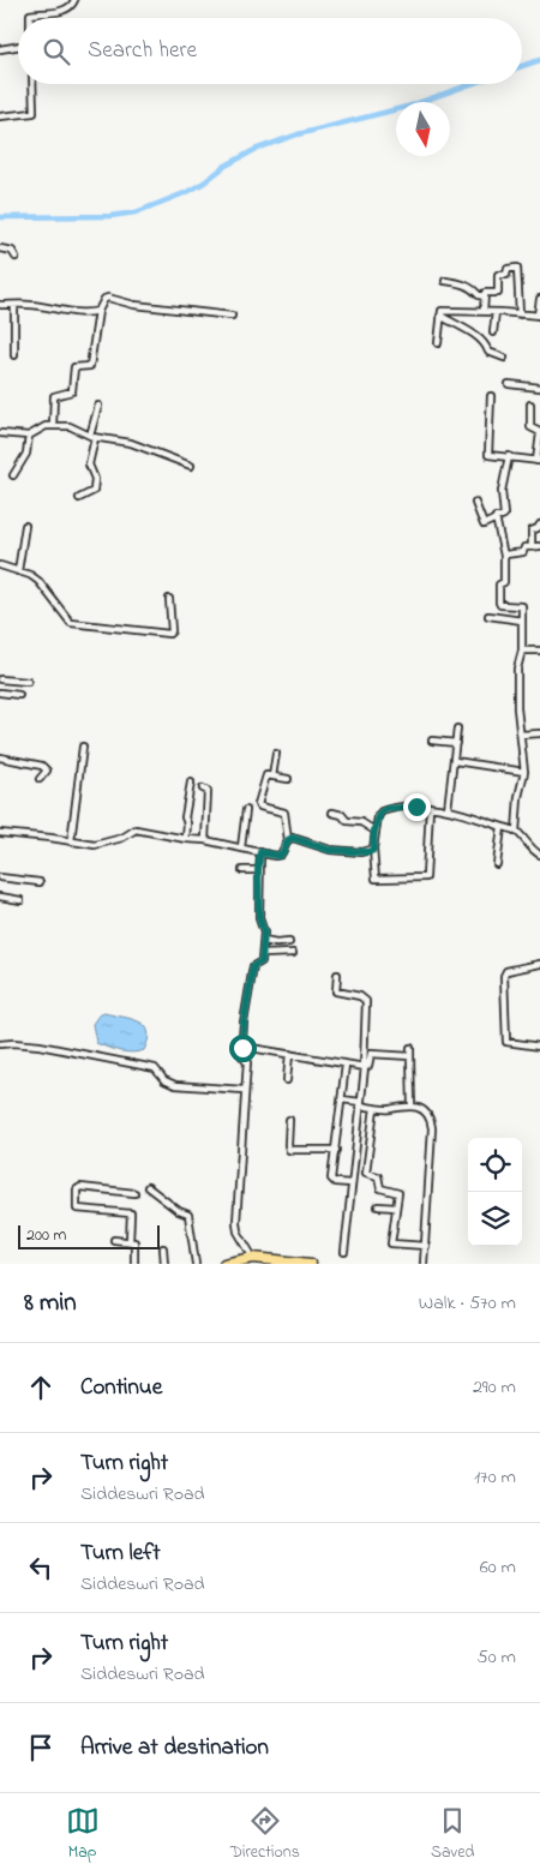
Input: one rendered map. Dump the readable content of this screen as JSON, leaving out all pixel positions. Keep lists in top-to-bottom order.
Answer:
{
  "scale_bar": "200 m",
  "north": "bottom",
  "page": {
    "search": "Search here",
    "scale": "200 m",
    "heading": ["8 min", "Walk · 570 m"],
    "list": [
      ["Continue", "290 m"],
      ["Turn right", "Siddeswri Road", "170 m"],
      ["Turn left", "Siddeswri Road", "60 m"],
      ["Turn right", "Siddeswri Road", "50 m"],
      "Arrive at destination"
    ],
    "nav": ["Map", "Directions", "Saved"]
  }
}
